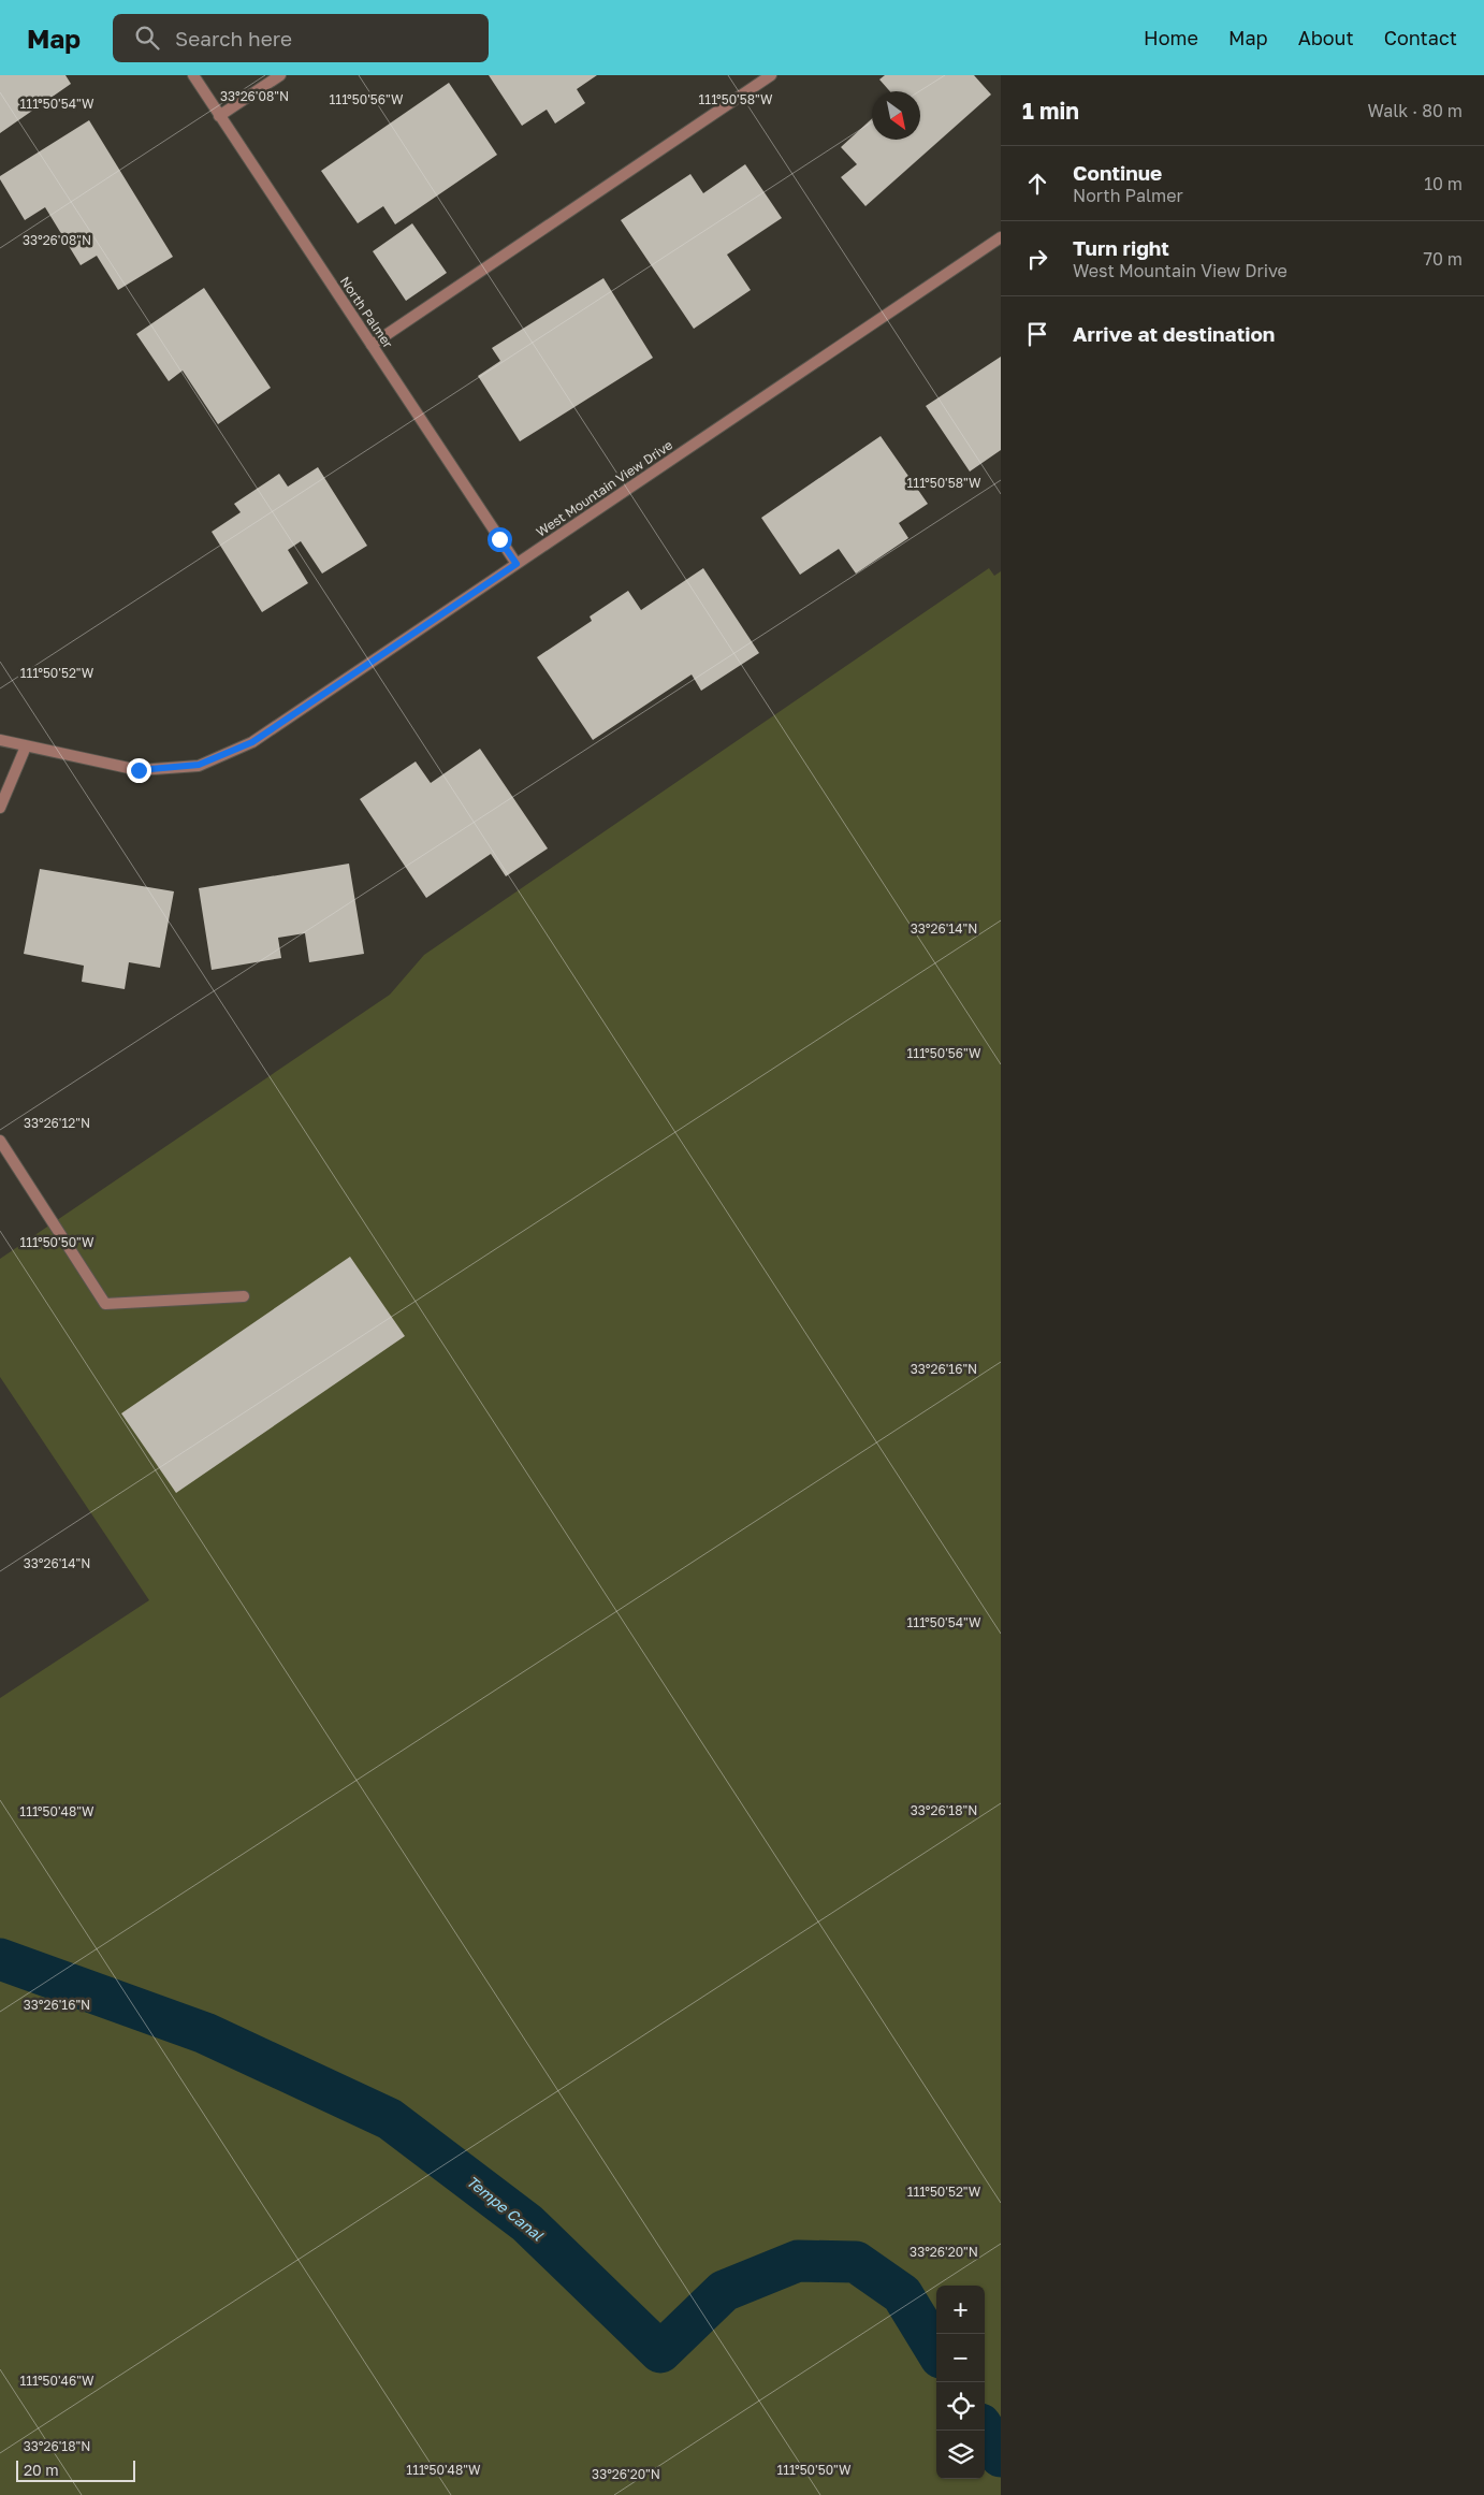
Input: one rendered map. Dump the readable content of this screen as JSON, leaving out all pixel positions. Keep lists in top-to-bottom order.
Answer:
{
  "streets": {
    "street": ["North Palmer", "West Mountain View Drive"]
  },
  "crossings": [
    ["North Palmer", "West Mountain View Drive"]
  ],
  "water": ["Tempe Canal"],
  "scale_bar": "20 m",
  "north": "bottom right",
  "page": {
    "header": "Map",
    "search": "Search here",
    "nav": [
      "Home",
      "Map",
      "About",
      "Contact"
    ],
    "heading": ["1 min", "Walk · 80 m"],
    "list": [
      ["Continue", "North Palmer", "10 m"],
      ["Turn right", "West Mountain View Drive", "70 m"],
      "Arrive at destination"
    ],
    "map_buttons": ["+", "−"],
    "scale": "20 m"
  },
  "coordinates": [
    "33°26'08\"N",
    "111°50'56\"W",
    "111°50'58\"W",
    "111°50'54\"W",
    "111°50'52\"W",
    "33°26'14\"N",
    "33°26'12\"N",
    "111°50'50\"W",
    "33°26'16\"N",
    "33°26'18\"N",
    "111°50'48\"W",
    "33°26'20\"N",
    "111°50'46\"W"
  ]
}
